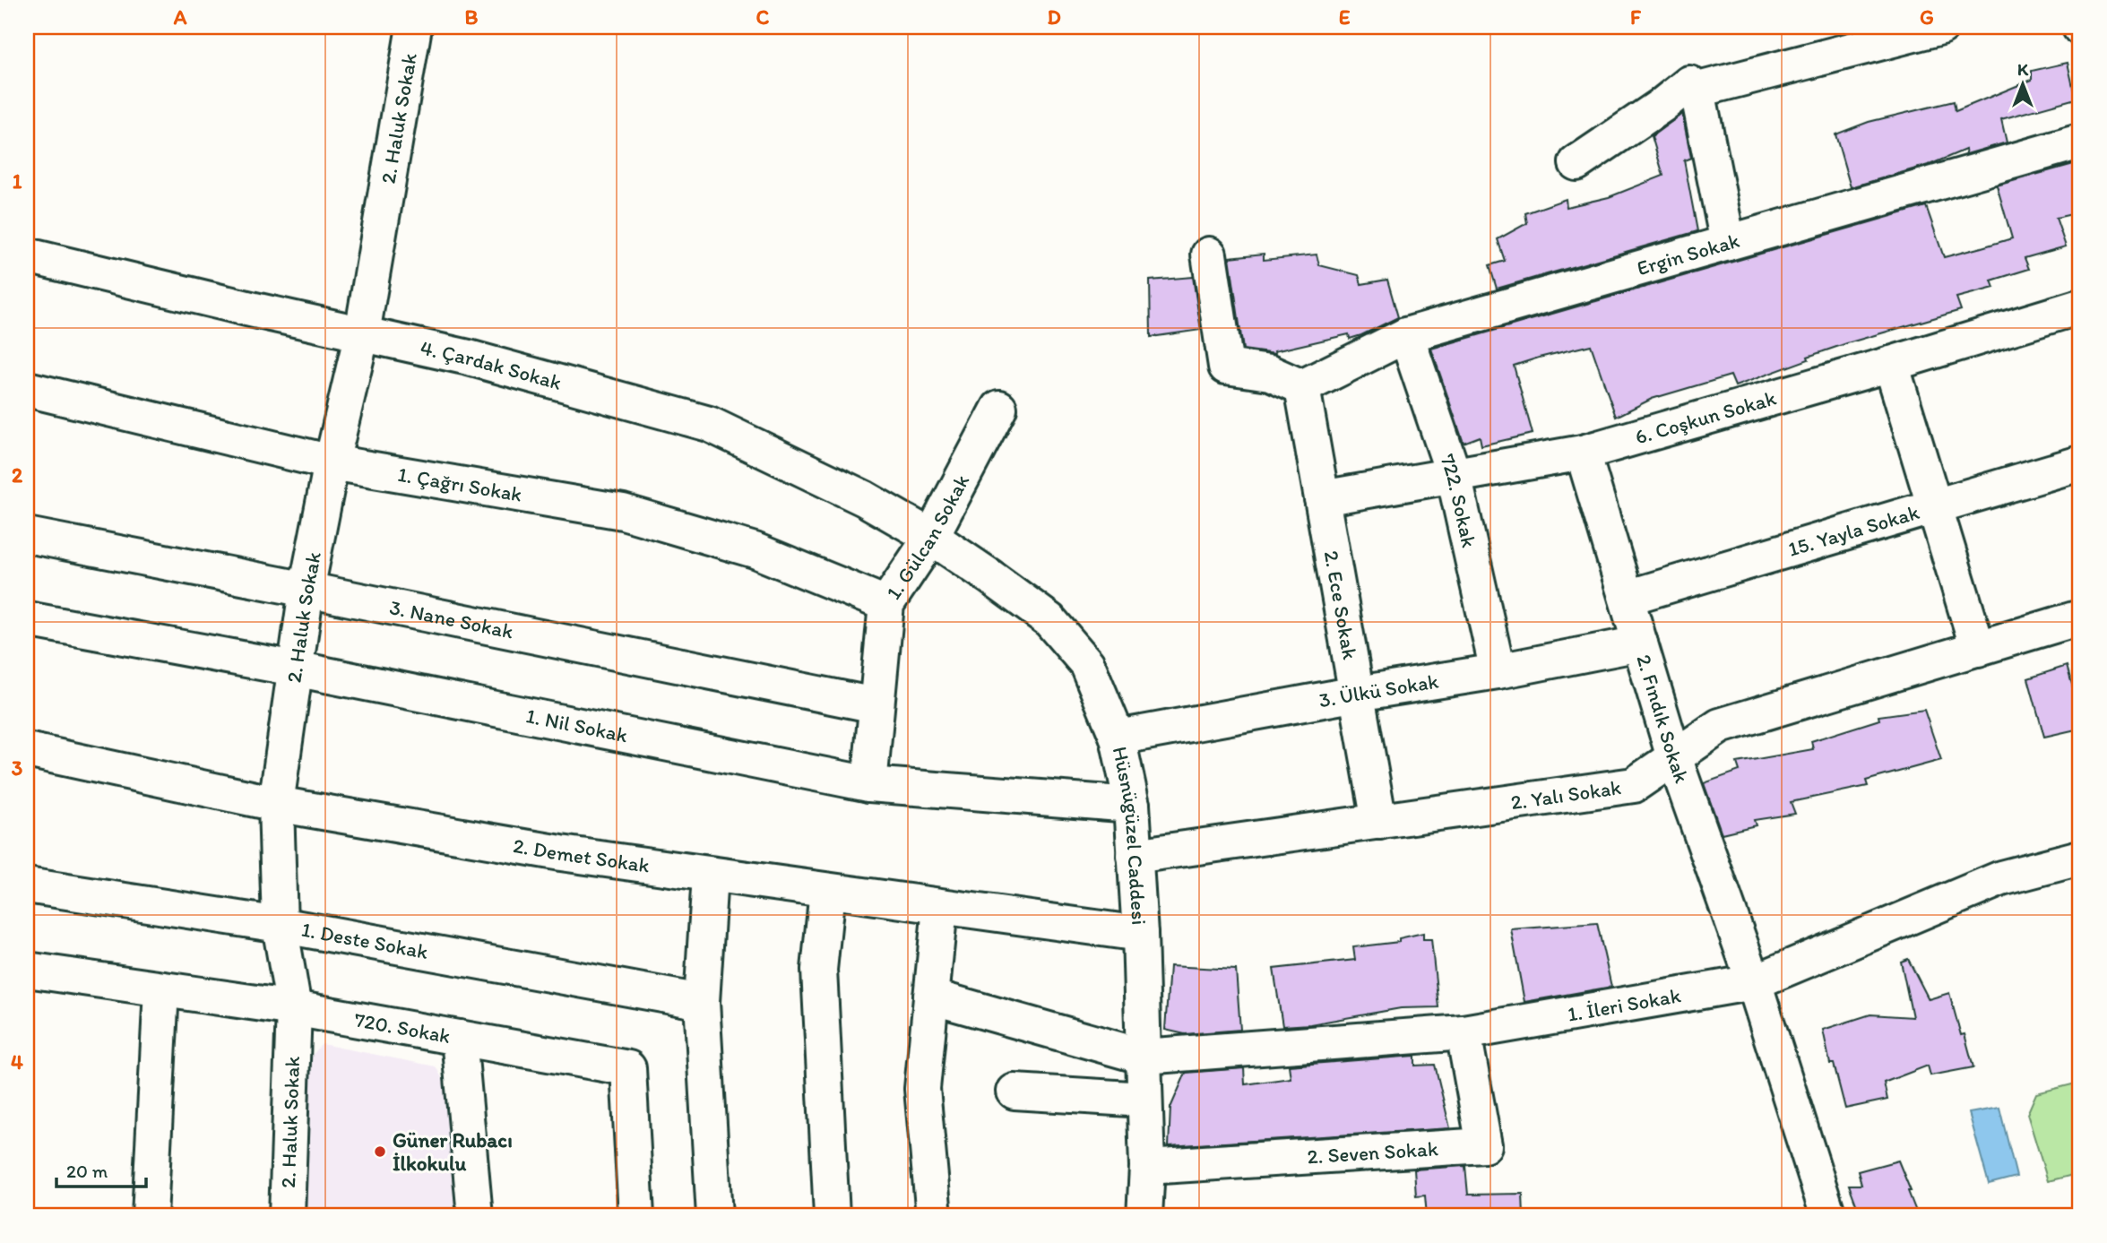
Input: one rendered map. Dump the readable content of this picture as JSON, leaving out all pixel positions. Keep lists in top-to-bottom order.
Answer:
{
  "streets": {
    "street": [
      "2. Haluk Sokak",
      "Ergin Sokak",
      "4. Çardak Sokak",
      "6. Coşkun Sokak",
      "1. Çağrı Sokak",
      "722. Sokak",
      "15. Yayla Sokak",
      "1. Gülcan Sokak",
      "2. Ece Sokak",
      "3. Nane Sokak",
      "3. Ülkü Sokak",
      "2. Fındık Sokak",
      "1. Nil Sokak",
      "2. Yalı Sokak",
      "Hüsnügüzel Caddesi",
      "2. Demet Sokak",
      "1. Deste Sokak",
      "1. İleri Sokak",
      "720. Sokak",
      "2. Seven Sokak"
    ]
  },
  "crossings": [
    ["2. Haluk Sokak", "4. Çardak Sokak"],
    ["2. Haluk Sokak", "1. Çağrı Sokak"],
    ["2. Haluk Sokak", "3. Nane Sokak"],
    ["2. Haluk Sokak", "1. Nil Sokak"],
    ["2. Haluk Sokak", "2. Demet Sokak"],
    ["2. Haluk Sokak", "1. Deste Sokak"],
    ["2. Haluk Sokak", "720. Sokak"],
    ["Ergin Sokak", "722. Sokak"],
    ["Ergin Sokak", "2. Ece Sokak"],
    ["4. Çardak Sokak", "1. Gülcan Sokak"],
    ["4. Çardak Sokak", "Hüsnügüzel Caddesi"],
    ["6. Coşkun Sokak", "722. Sokak"],
    ["6. Coşkun Sokak", "2. Ece Sokak"],
    ["6. Coşkun Sokak", "2. Fındık Sokak"],
    ["1. Çağrı Sokak", "1. Gülcan Sokak"],
    ["722. Sokak", "3. Ülkü Sokak"],
    ["15. Yayla Sokak", "2. Fındık Sokak"],
    ["1. Gülcan Sokak", "3. Nane Sokak"],
    ["1. Gülcan Sokak", "1. Nil Sokak"],
    ["1. Gülcan Sokak", "Hüsnügüzel Caddesi"],
    ["2. Ece Sokak", "3. Ülkü Sokak"],
    ["2. Ece Sokak", "2. Yalı Sokak"],
    ["3. Ülkü Sokak", "2. Fındık Sokak"],
    ["3. Ülkü Sokak", "Hüsnügüzel Caddesi"],
    ["2. Fındık Sokak", "2. Yalı Sokak"],
    ["2. Fındık Sokak", "1. İleri Sokak"],
    ["1. Nil Sokak", "Hüsnügüzel Caddesi"],
    ["2. Yalı Sokak", "Hüsnügüzel Caddesi"],
    ["Hüsnügüzel Caddesi", "2. Demet Sokak"],
    ["Hüsnügüzel Caddesi", "1. İleri Sokak"],
    ["Hüsnügüzel Caddesi", "2. Seven Sokak"],
    ["1. İleri Sokak", "2. Seven Sokak"]
  ],
  "places": ["Güner Rubacı İlkokulu"],
  "scale_bar": "20 m",
  "north": "top",
  "grid": {
    "columns": [
      "A",
      "B",
      "C",
      "D",
      "E",
      "F",
      "G"
    ],
    "rows": [
      "1",
      "2",
      "3",
      "4"
    ]
  }
}
